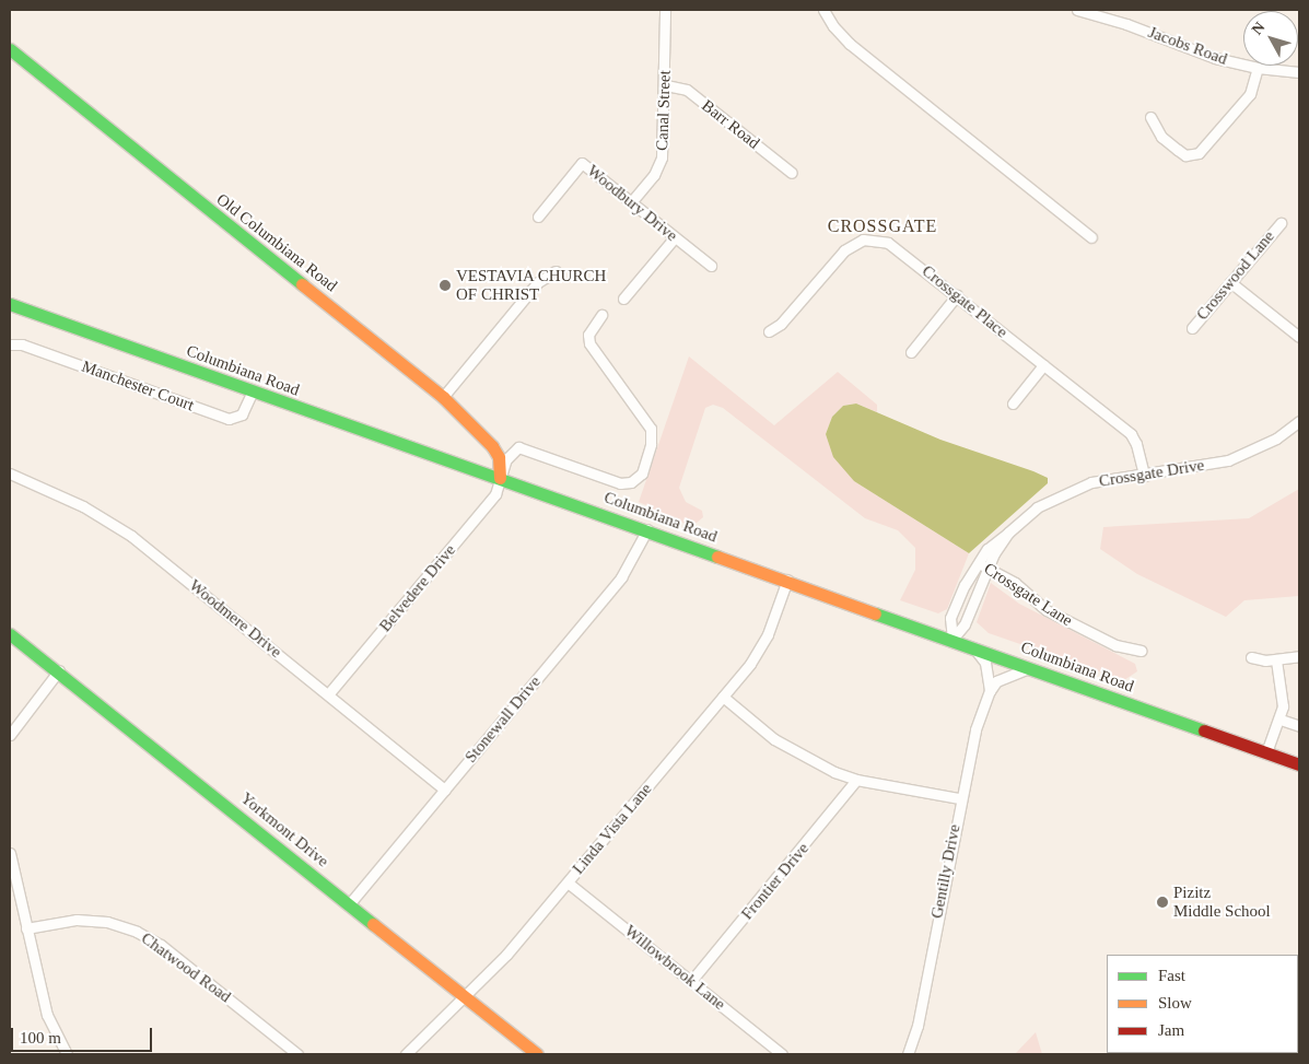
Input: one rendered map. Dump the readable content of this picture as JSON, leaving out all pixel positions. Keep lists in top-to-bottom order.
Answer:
{
  "streets": {
    "main road": ["Old Columbiana Road", "Columbiana Road", "Yorkmont Drive"],
    "street": [
      "Jacobs Road",
      "Canal Street",
      "Barr Road",
      "Woodbury Drive",
      "Crosswood Lane",
      "Crossgate Place",
      "Manchester Court",
      "Crossgate Drive",
      "Belvedere Drive",
      "Crossgate Lane",
      "Woodmere Drive",
      "Stonewall Drive",
      "Linda Vista Lane",
      "Gentilly Drive",
      "Frontier Drive",
      "Chatwood Road",
      "Willowbrook Lane"
    ]
  },
  "crossings": [
    ["Canal Street", "Barr Road"],
    ["Canal Street", "Woodbury Drive"],
    ["Old Columbiana Road", "Columbiana Road"],
    ["Old Columbiana Road", "Belvedere Drive"],
    ["Crossgate Place", "Crossgate Drive"],
    ["Columbiana Road", "Manchester Court"],
    ["Columbiana Road", "Crossgate Drive"],
    ["Columbiana Road", "Belvedere Drive"],
    ["Columbiana Road", "Stonewall Drive"],
    ["Columbiana Road", "Linda Vista Lane"],
    ["Columbiana Road", "Gentilly Drive"],
    ["Crossgate Drive", "Crossgate Lane"],
    ["Belvedere Drive", "Woodmere Drive"],
    ["Woodmere Drive", "Stonewall Drive"],
    ["Stonewall Drive", "Yorkmont Drive"],
    ["Linda Vista Lane", "Yorkmont Drive"],
    ["Linda Vista Lane", "Willowbrook Lane"],
    ["Frontier Drive", "Willowbrook Lane"]
  ],
  "districts": ["CROSSGATE"],
  "places": ["VESTAVIA CHURCH OF CHRIST", "Pizitz Middle School"],
  "legend": ["Fast", "Slow", "Jam"],
  "scale_bar": "100 m",
  "north": "top left"
}
